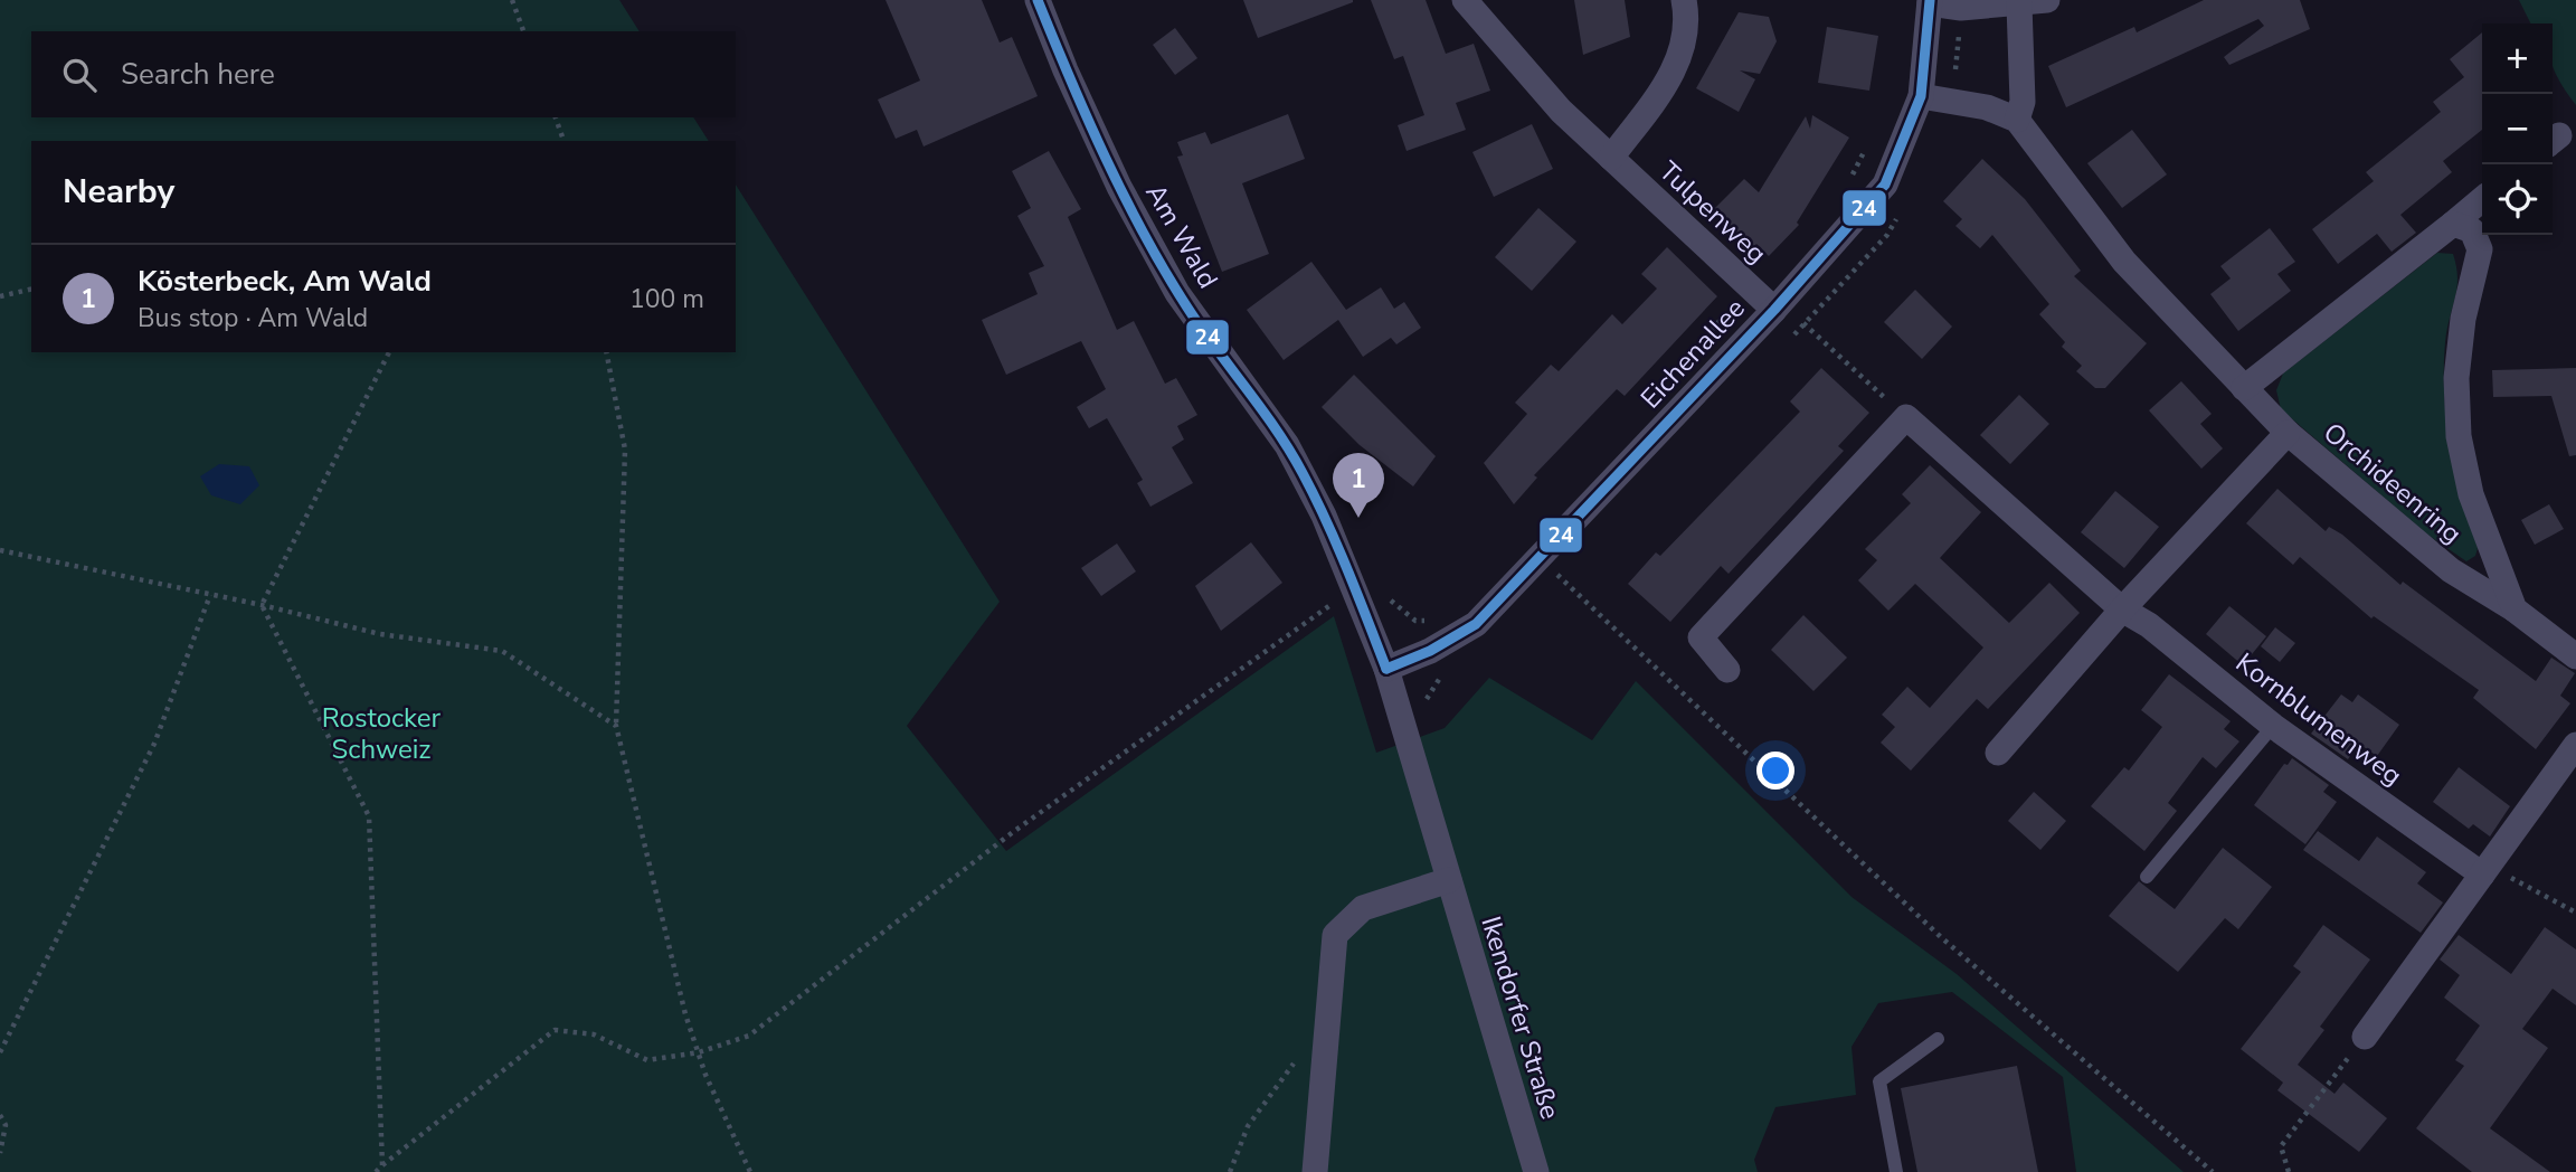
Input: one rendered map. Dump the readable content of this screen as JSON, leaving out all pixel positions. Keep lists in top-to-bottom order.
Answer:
{
  "streets": {
    "street": [
      "Tulpenweg",
      "Am Wald",
      "Eichenallee",
      "Orchideenring",
      "Kornblumenweg",
      "Ikendorfer Straße"
    ]
  },
  "crossings": [
    ["Tulpenweg", "Eichenallee"],
    ["Am Wald", "Eichenallee"],
    ["Am Wald", "Ikendorfer Straße"]
  ],
  "parks": ["Rostocker Schweiz"],
  "lines": ["transit line 24"],
  "page": {
    "map_buttons": ["+", "−"],
    "search": "Search here",
    "heading": "Nearby",
    "list": [
      {
        "mark": "1",
        "name": "Kösterbeck, Am Wald",
        "note": "Bus stop · Am Wald",
        "value": "100 m"
      }
    ],
    "pins": "1"
  }
}
